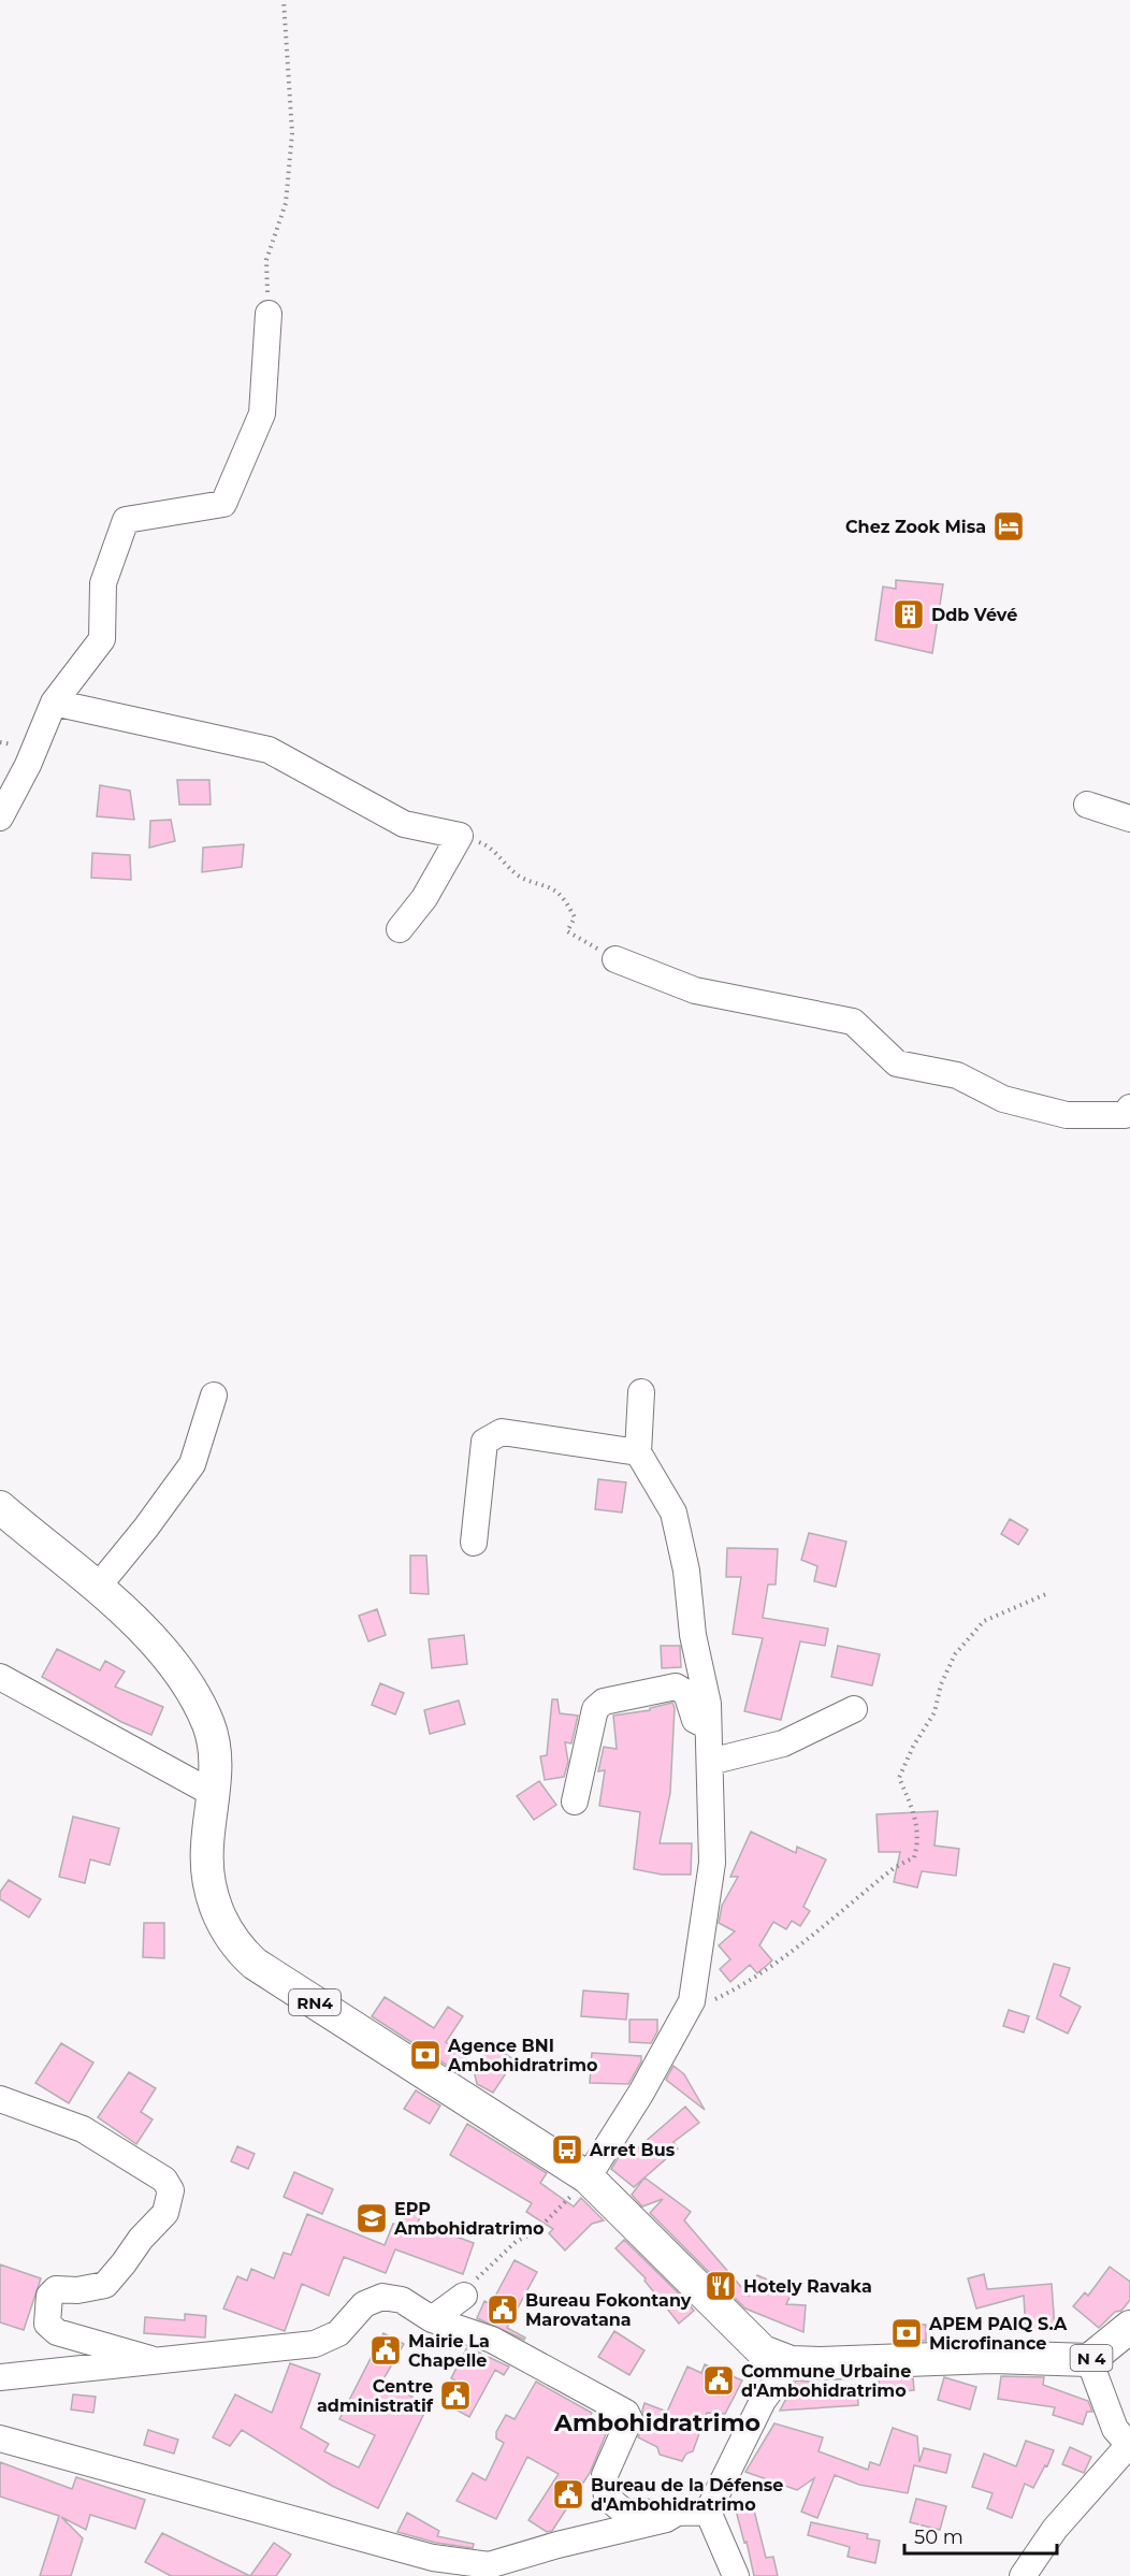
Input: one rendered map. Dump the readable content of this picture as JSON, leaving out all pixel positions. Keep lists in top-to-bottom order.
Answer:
{
  "streets": {
    "main road": ["RN4", "N 4"]
  },
  "crossings": [
    ["RN4", "N 4"]
  ],
  "districts": ["Ambohidratrimo"],
  "places": {
    "hotel": ["Chez Zook Misa"],
    "building": ["Ddb Vévé"],
    "bank": ["Agence BNI Ambohidratrimo", "APEM PAIQ S.A Microfinance"],
    "bus stop": ["Arret Bus"],
    "school or university": ["EPP Ambohidratrimo"],
    "restaurant": ["Hotely Ravaka"],
    "public building": [
      "Bureau Fokontany Marovatana",
      "Mairie La Chapelle",
      "Commune Urbaine d'Ambohidratrimo",
      "Centre administratif",
      "Bureau de la Défense d'Ambohidratrimo"
    ]
  },
  "scale_bar": "50 m"
}
